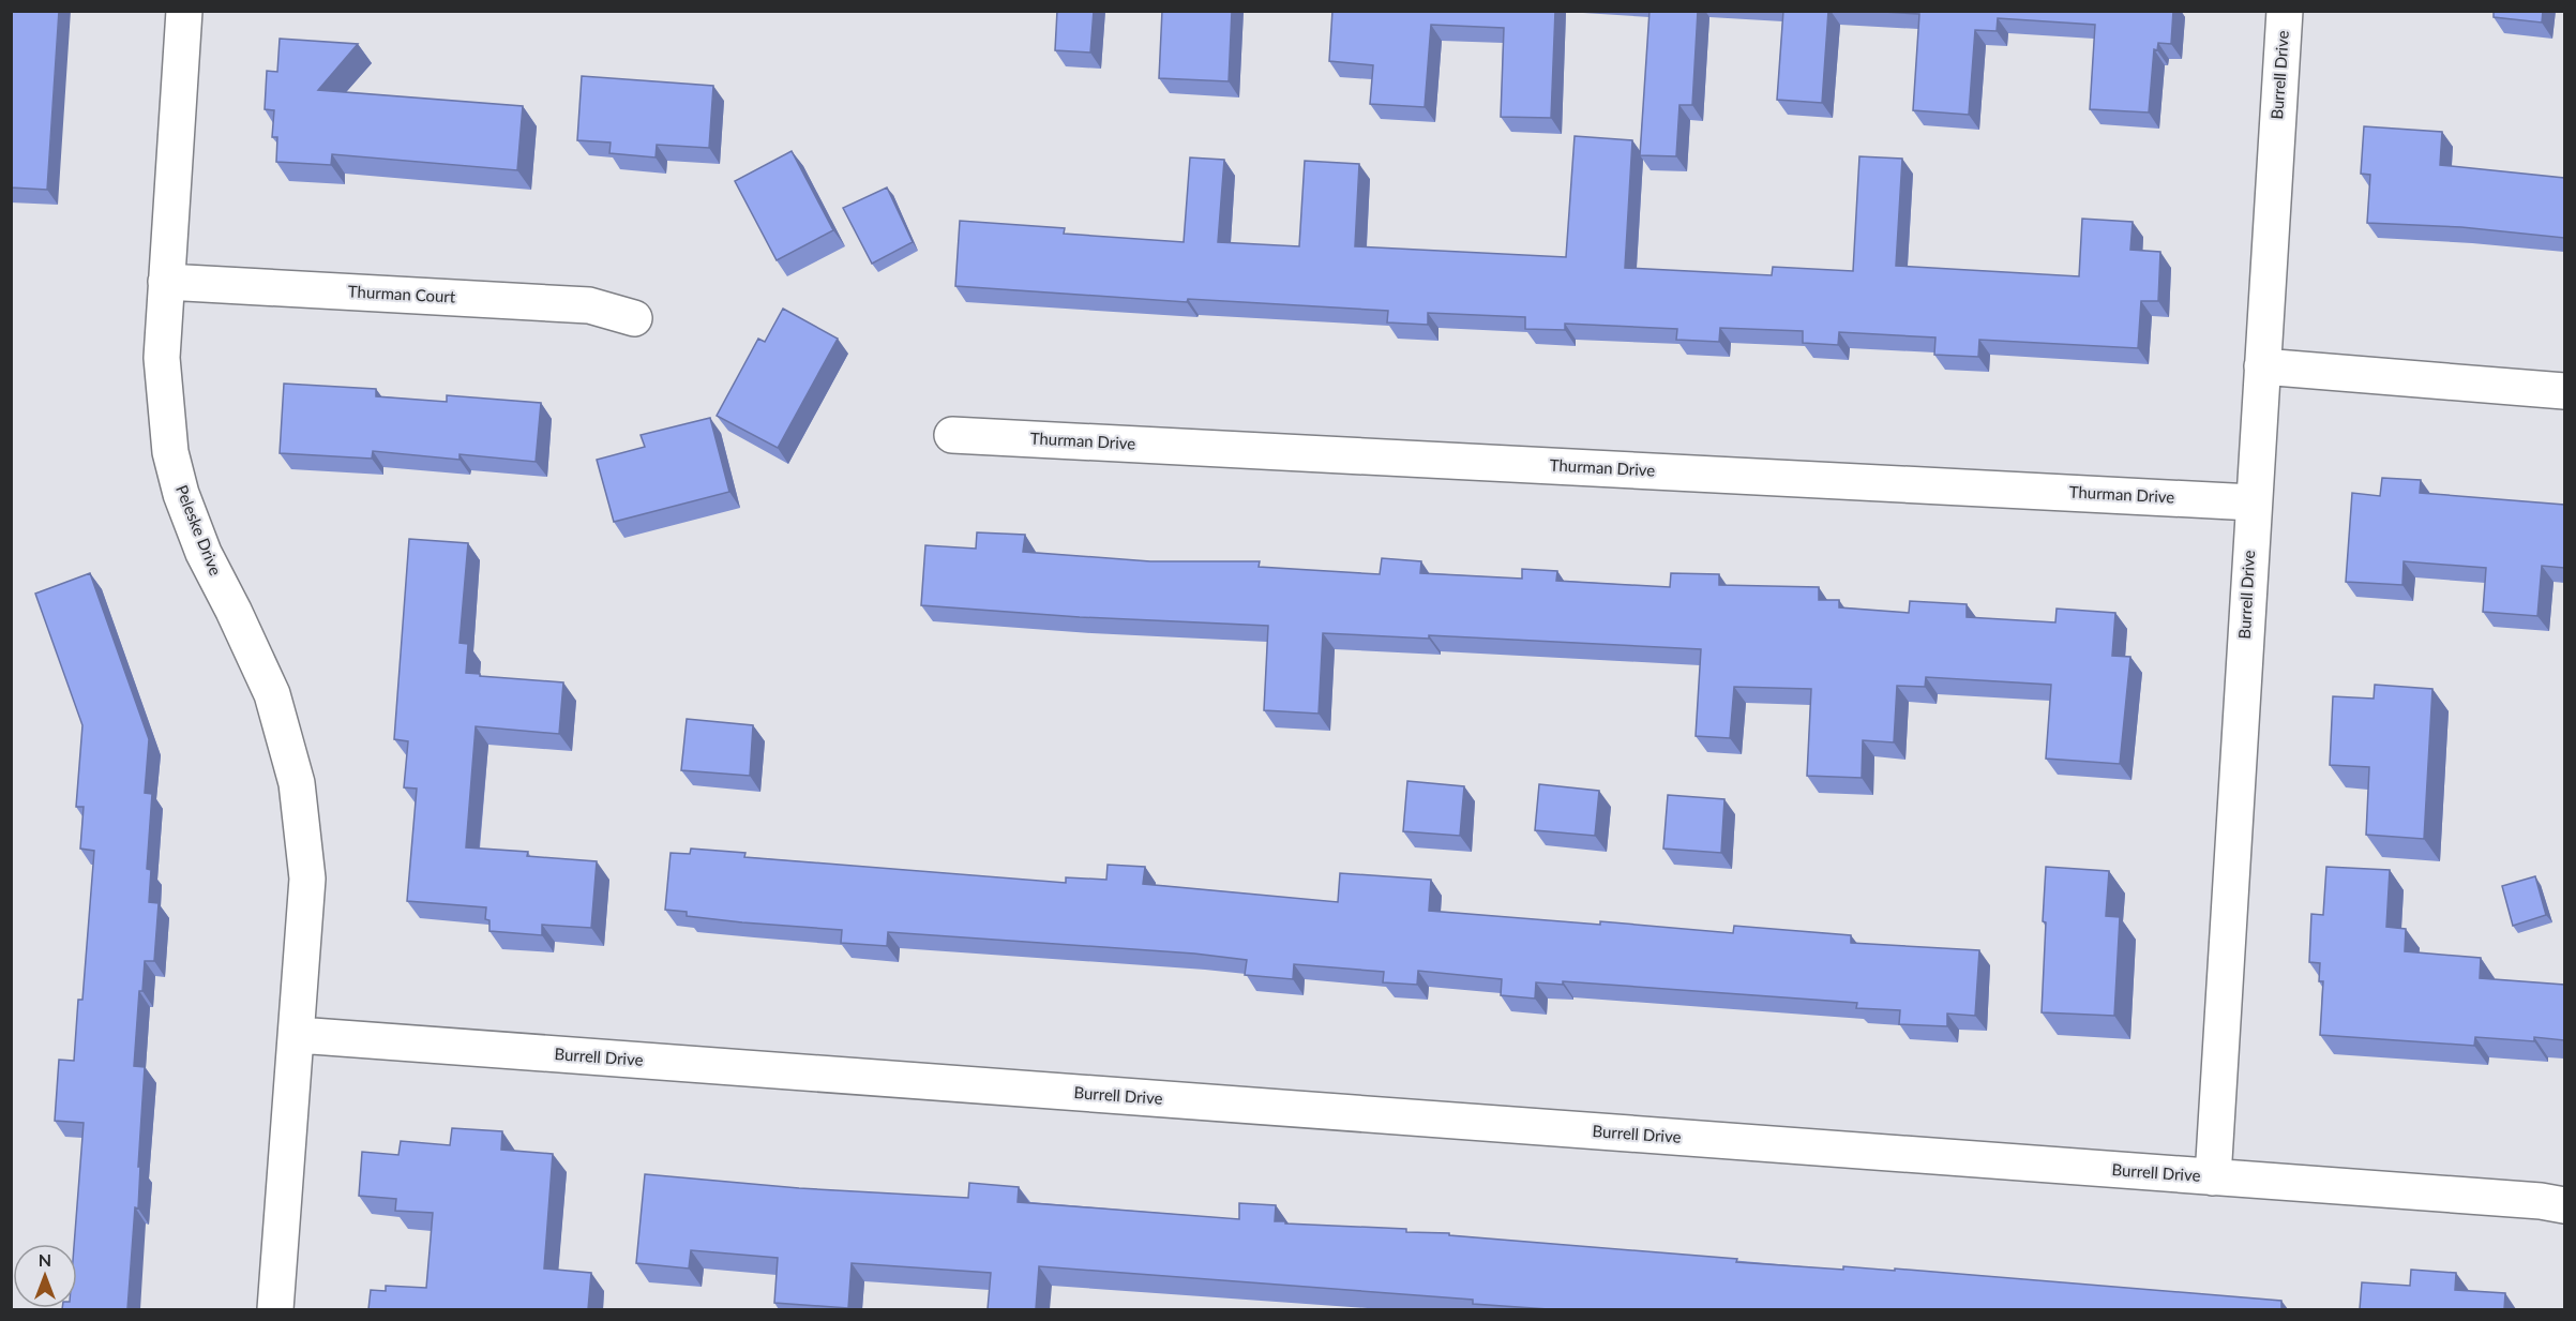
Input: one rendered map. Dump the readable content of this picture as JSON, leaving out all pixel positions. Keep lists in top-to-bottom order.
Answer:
{
  "streets": {
    "street": [
      "Burrell Drive",
      "Thurman Court",
      "Thurman Drive",
      "Peleske Drive"
    ]
  },
  "crossings": [
    ["Burrell Drive", "Thurman Drive"],
    ["Burrell Drive", "Peleske Drive"],
    ["Thurman Court", "Peleske Drive"]
  ],
  "north": "top"
}
